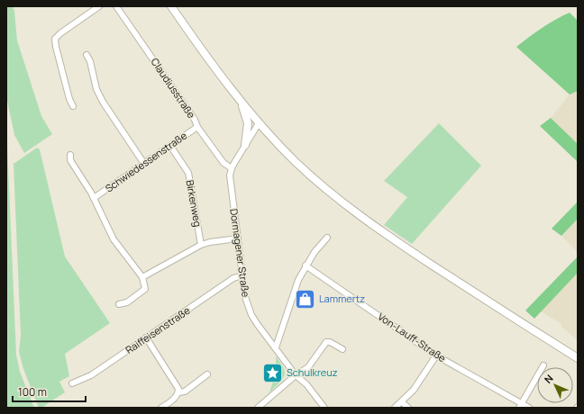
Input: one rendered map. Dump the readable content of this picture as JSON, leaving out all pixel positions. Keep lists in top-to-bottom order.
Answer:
{
  "streets": {
    "street": [
      "Claudiusstraße",
      "Schwiedessenstraße",
      "Birkenweg",
      "Dormagener Straße",
      "Raiffeisenstraße",
      "Von-Lauff-Straße"
    ]
  },
  "crossings": [
    ["Claudiusstraße", "Schwiedessenstraße"],
    ["Claudiusstraße", "Dormagener Straße"],
    ["Schwiedessenstraße", "Birkenweg"],
    ["Dormagener Straße", "Raiffeisenstraße"]
  ],
  "places": {
    "shop": ["Lammertz"],
    "place": ["Schulkreuz"]
  },
  "scale_bar": "100 m",
  "north": "top left"
}
